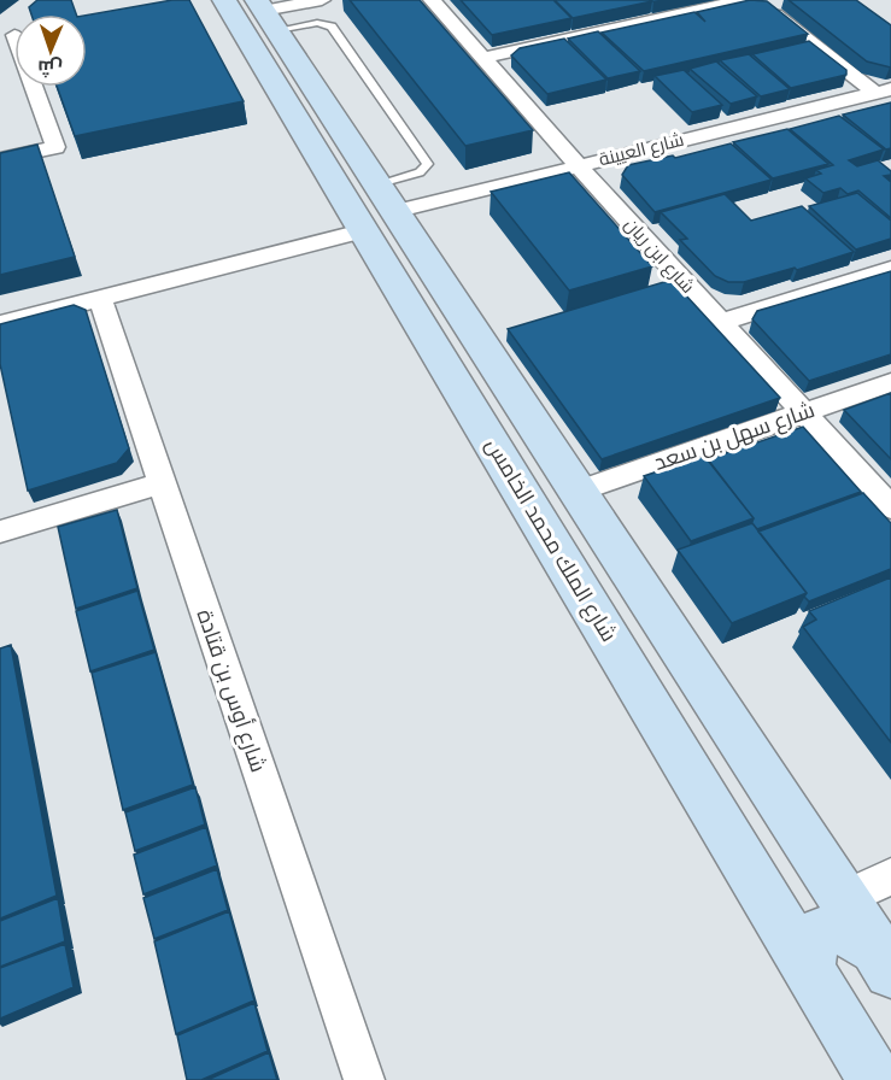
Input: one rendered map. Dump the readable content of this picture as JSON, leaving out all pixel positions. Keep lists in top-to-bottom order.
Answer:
{
  "streets": {
    "street": [
      "شارع العيينة",
      "شارع ابن ريان",
      "شارع سهل بن سعد",
      "شارع الملك محمد الخامس",
      "شارع أوس بن قتادة"
    ]
  },
  "crossings": [
    ["شارع العيينة", "شارع ابن ريان"],
    ["شارع العيينة", "شارع الملك محمد الخامس"],
    ["شارع العيينة", "شارع أوس بن قتادة"],
    ["شارع ابن ريان", "شارع سهل بن سعد"],
    ["شارع سهل بن سعد", "شارع الملك محمد الخامس"]
  ],
  "north": "bottom"
}
